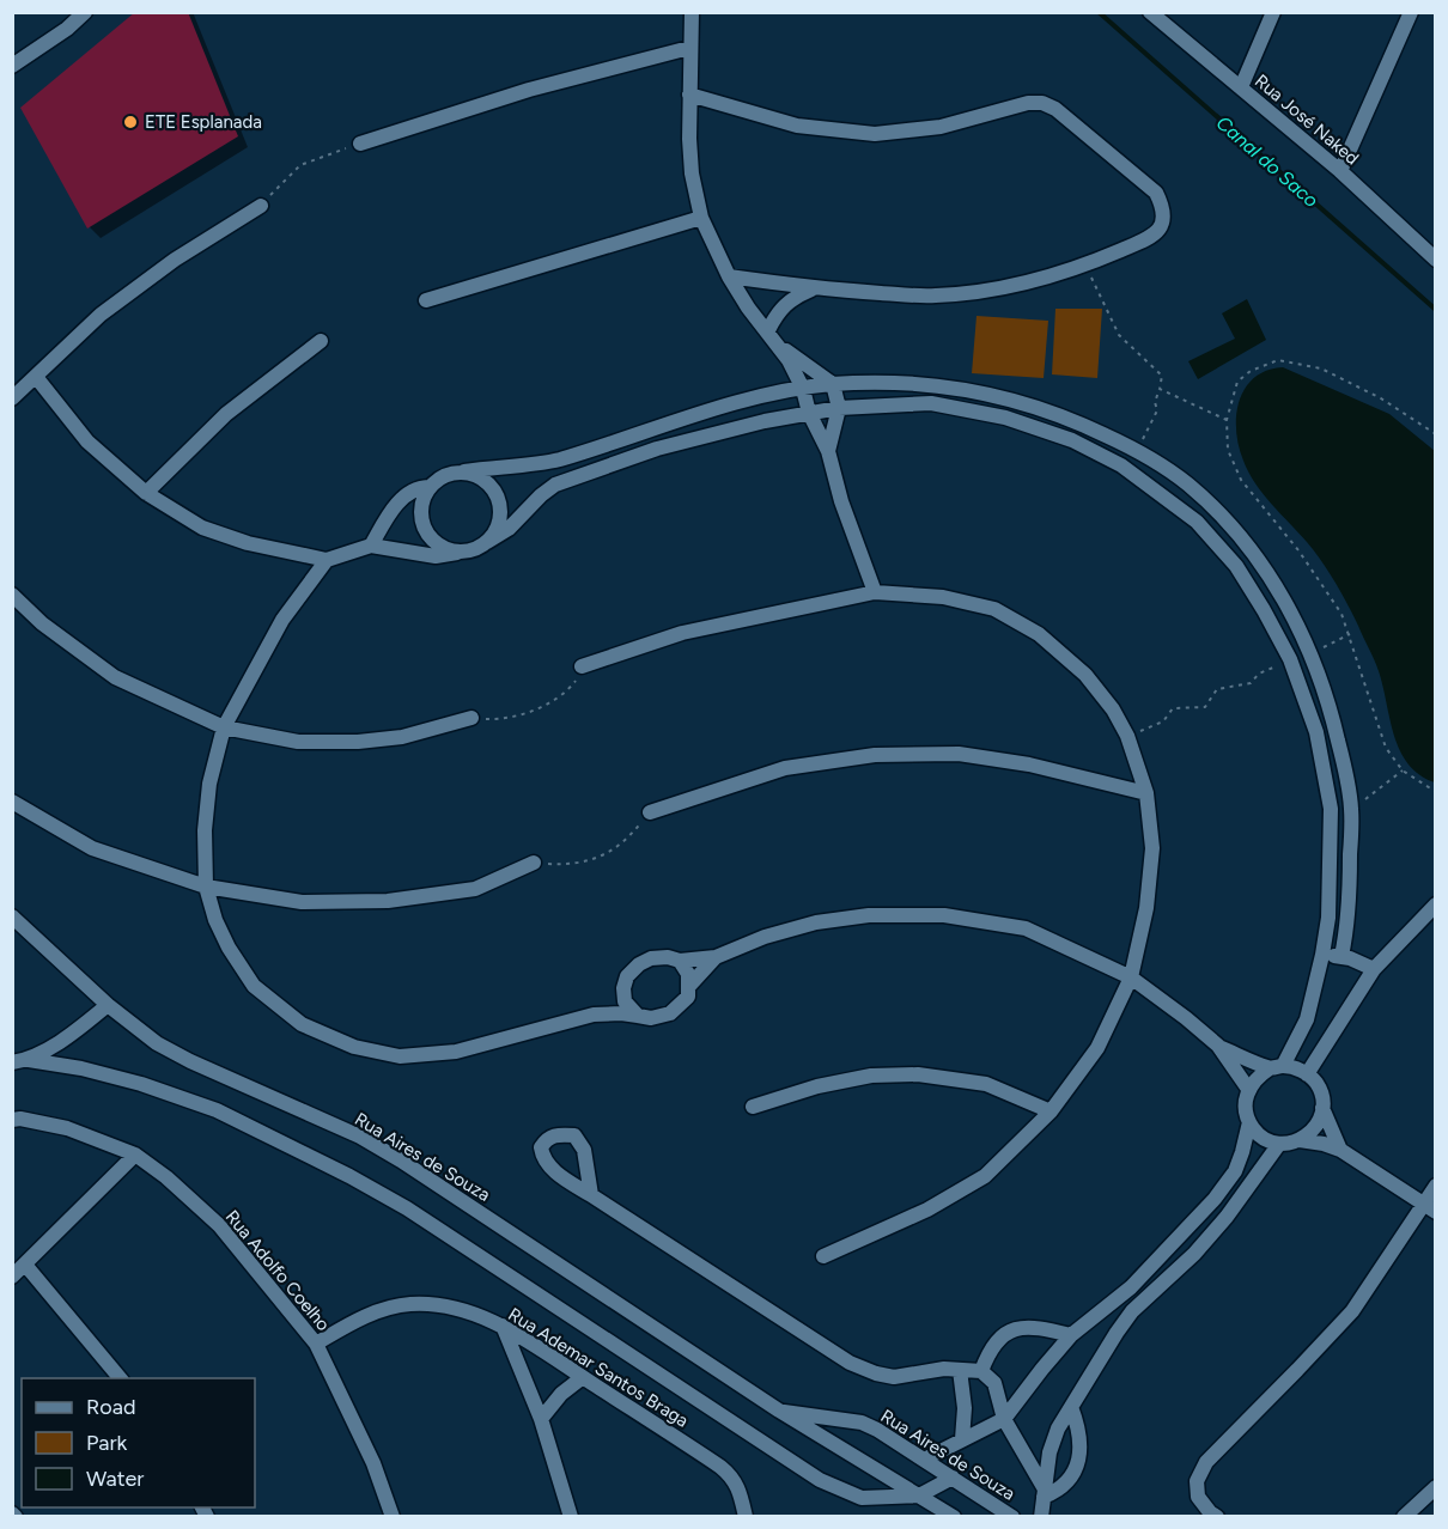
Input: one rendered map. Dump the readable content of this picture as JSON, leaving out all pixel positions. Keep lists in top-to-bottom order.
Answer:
{
  "streets": {
    "street": [
      "Rua José Naked",
      "Rua Aires de Souza",
      "Rua Adolfo Coelho",
      "Rua Ademar Santos Braga"
    ]
  },
  "crossings": [
    ["Rua Adolfo Coelho", "Rua Ademar Santos Braga"]
  ],
  "water": ["Canal do Saco"],
  "places": ["ETE Esplanada"],
  "legend": ["Road", "Park", "Water"]
}
